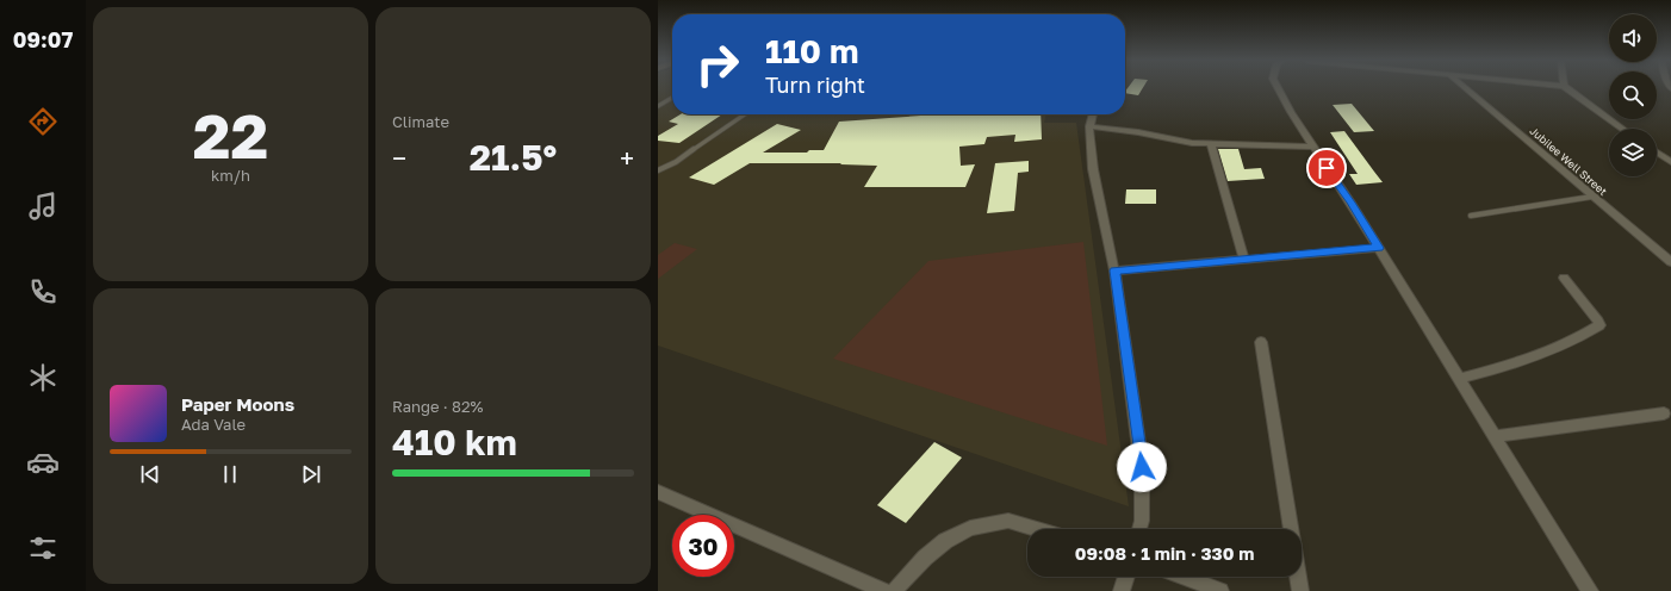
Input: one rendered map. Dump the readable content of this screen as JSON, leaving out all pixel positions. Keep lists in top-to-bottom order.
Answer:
{
  "streets": {
    "street": ["Jubilee Well Street"]
  },
  "page": {
    "tabs": "09:07",
    "tile": [
      ["22", "km/h"],
      "Climate",
      ["Range · 82%", "410 km"]
    ],
    "turn": ["110 m", "Turn right"],
    "heat": ["−", "21.5°", "+"],
    "song": ["Paper Moons", "Ada Vale"],
    "limit": "30",
    "trip": "09:08 · 1 min · 330 m"
  }
}
